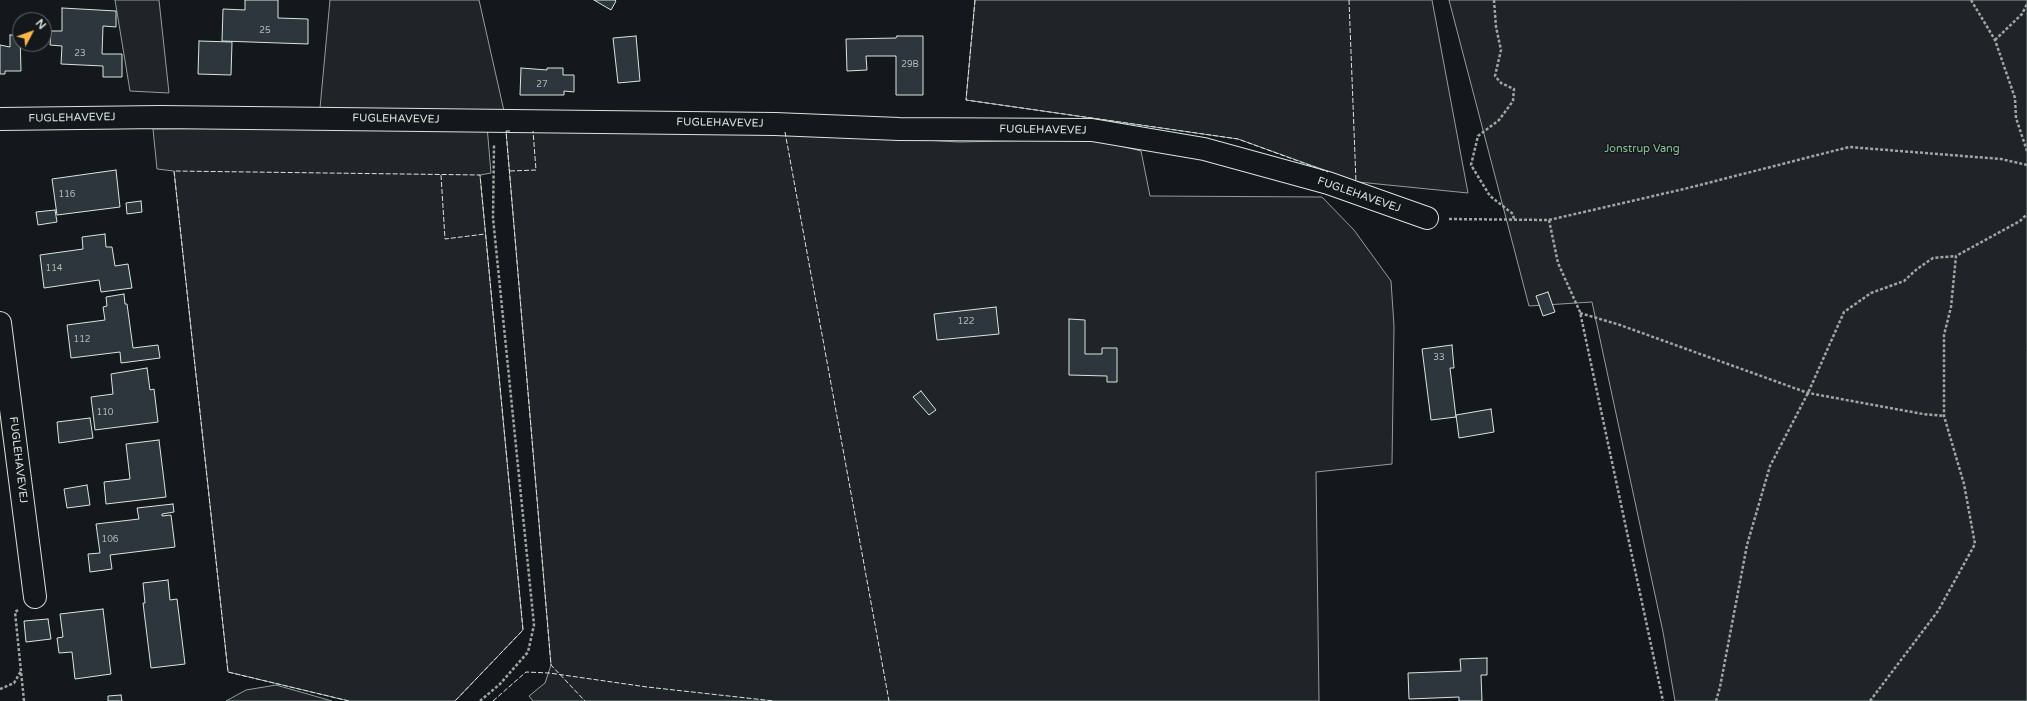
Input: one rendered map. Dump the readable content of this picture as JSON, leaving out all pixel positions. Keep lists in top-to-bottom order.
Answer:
{
  "streets": {
    "street": ["FUGLEHAVEVEJ"]
  },
  "parks": ["Jonstrup Vang"],
  "house_numbers": [
    "25",
    "23",
    "29B",
    "27",
    "116",
    "114",
    "122",
    "112",
    "33",
    "110",
    "106"
  ],
  "north": "top right"
}
